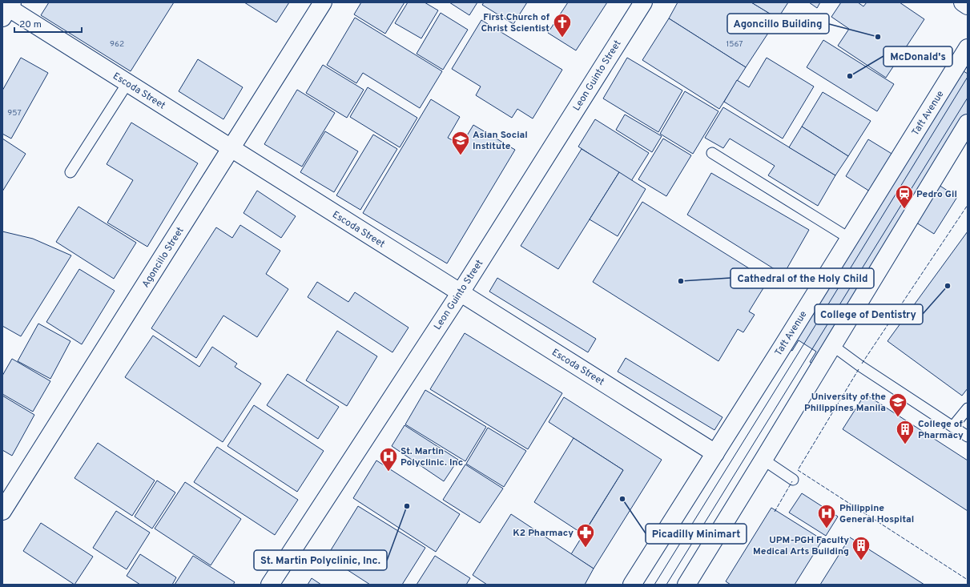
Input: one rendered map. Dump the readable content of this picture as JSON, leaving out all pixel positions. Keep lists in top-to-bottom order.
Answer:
{
  "streets": {
    "street": [
      "Leon Guinto Street",
      "Escoda Street",
      "Taft Avenue",
      "Agoncillo Street"
    ]
  },
  "crossings": [
    ["Leon Guinto Street", "Escoda Street"],
    ["Escoda Street", "Taft Avenue"],
    ["Escoda Street", "Agoncillo Street"]
  ],
  "places": {
    "other": [
      "Agoncillo Building",
      "McDonald's",
      "Cathedral of the Holy Child",
      "College of Dentistry",
      "Picadilly Minimart",
      "St. Martin Polyclinic, Inc."
    ],
    "church": ["First Church of Christ Scientist"],
    "school or university": ["Asian Social Institute", "University of the Philippines Manila"],
    "station": ["Pedro Gil"],
    "building": ["College of Pharmacy", "UPM-PGH Faculty Medical Arts Building"],
    "hospital": ["St. Martin Polyclinic. Inc", "Philippine General Hospital"],
    "pharmacy": ["K2 Pharmacy"]
  },
  "house_numbers": ["962", "1567", "957"],
  "scale_bar": "20 m"
}
